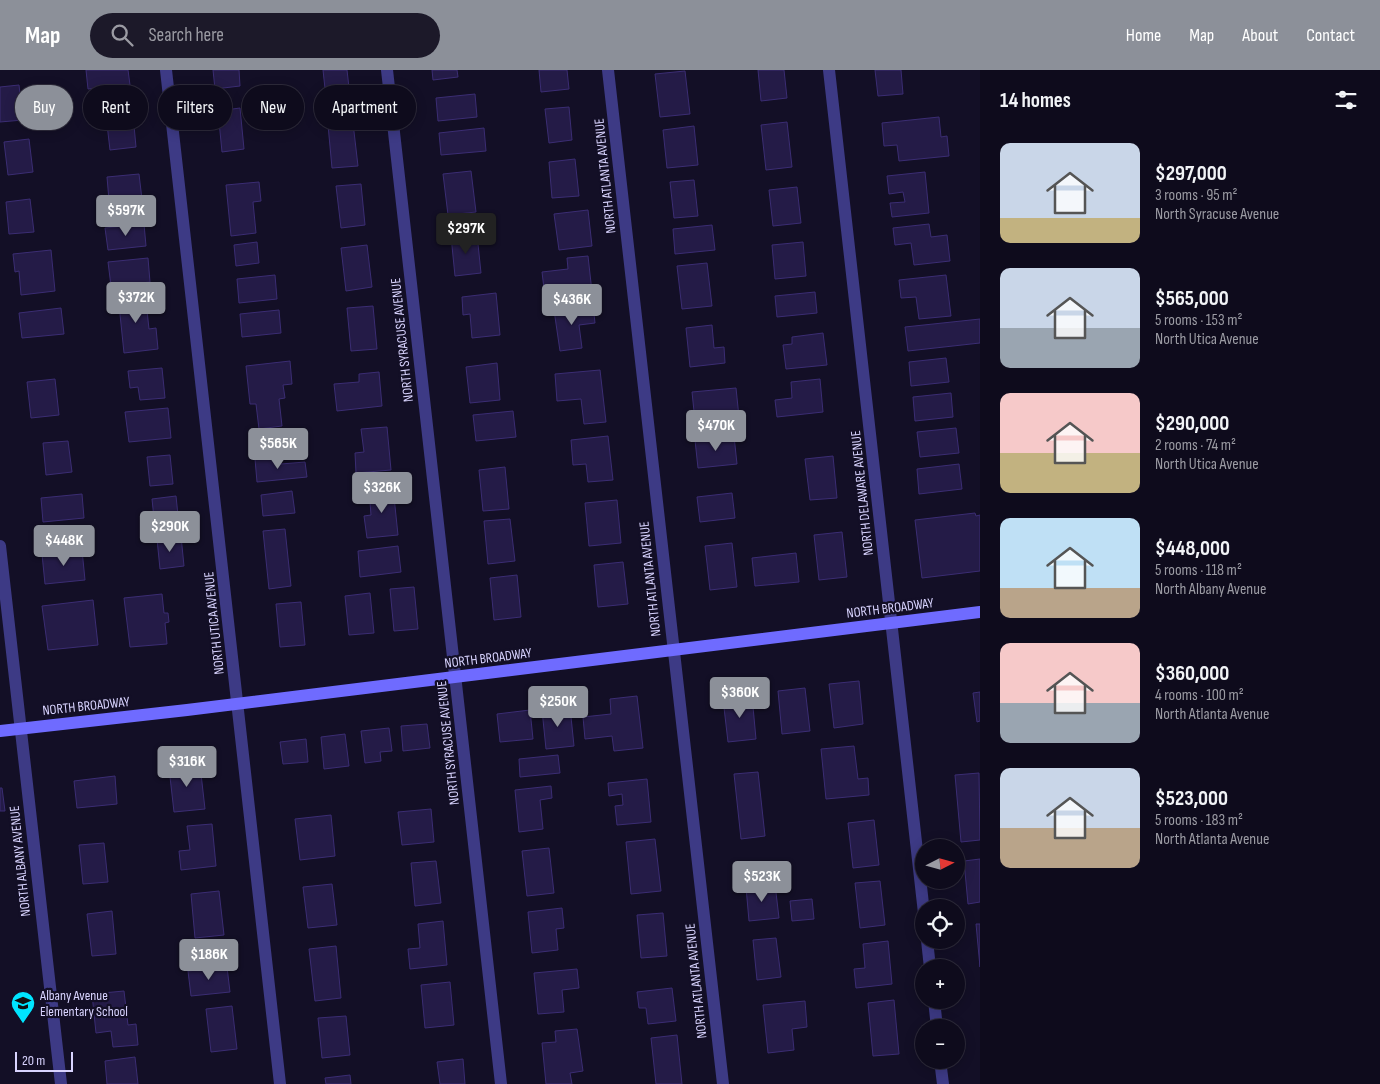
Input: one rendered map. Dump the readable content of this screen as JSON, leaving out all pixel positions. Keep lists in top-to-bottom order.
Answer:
{
  "streets": {
    "main road": ["NORTH BROADWAY"],
    "street": [
      "NORTH ATLANTA AVENUE",
      "NORTH SYRACUSE AVENUE",
      "NORTH DELAWARE AVENUE",
      "NORTH UTICA AVENUE",
      "NORTH ALBANY AVENUE"
    ]
  },
  "crossings": [
    ["NORTH ATLANTA AVENUE", "NORTH BROADWAY"],
    ["NORTH SYRACUSE AVENUE", "NORTH BROADWAY"],
    ["NORTH DELAWARE AVENUE", "NORTH BROADWAY"],
    ["NORTH BROADWAY", "NORTH UTICA AVENUE"],
    ["NORTH BROADWAY", "NORTH ALBANY AVENUE"]
  ],
  "places": {
    "school or university": ["Albany Avenue Elementary School"]
  },
  "scale_bar": "20 m",
  "north": "right",
  "page": {
    "header": "Map",
    "search": "Search here",
    "nav": [
      "Home",
      "Map",
      "About",
      "Contact"
    ],
    "heading": "14 homes",
    "chip": [
      "Buy",
      "Rent",
      "Filters",
      "New",
      "Apartment"
    ],
    "list": [
      {
        "name": "$297,000",
        "note": "3 rooms · 95 m² · North Syracuse Avenue"
      },
      {
        "name": "$565,000",
        "note": "5 rooms · 153 m² · North Utica Avenue"
      },
      {
        "name": "$290,000",
        "note": "2 rooms · 74 m² · North Utica Avenue"
      },
      {
        "name": "$448,000",
        "note": "5 rooms · 118 m² · North Albany Avenue"
      },
      {
        "name": "$360,000",
        "note": "4 rooms · 100 m² · North Atlanta Avenue"
      },
      {
        "name": "$523,000",
        "note": "5 rooms · 183 m² · North Atlanta Avenue"
      }
    ],
    "price": [
      "$597K",
      "$297K",
      "$372K",
      "$436K",
      "$470K",
      "$565K",
      "$326K",
      "$290K",
      "$448K",
      "$360K",
      "$250K",
      "$316K",
      "$523K",
      "$186K"
    ],
    "map_buttons": ["+", "−"],
    "scale": "20 m"
  }
}
